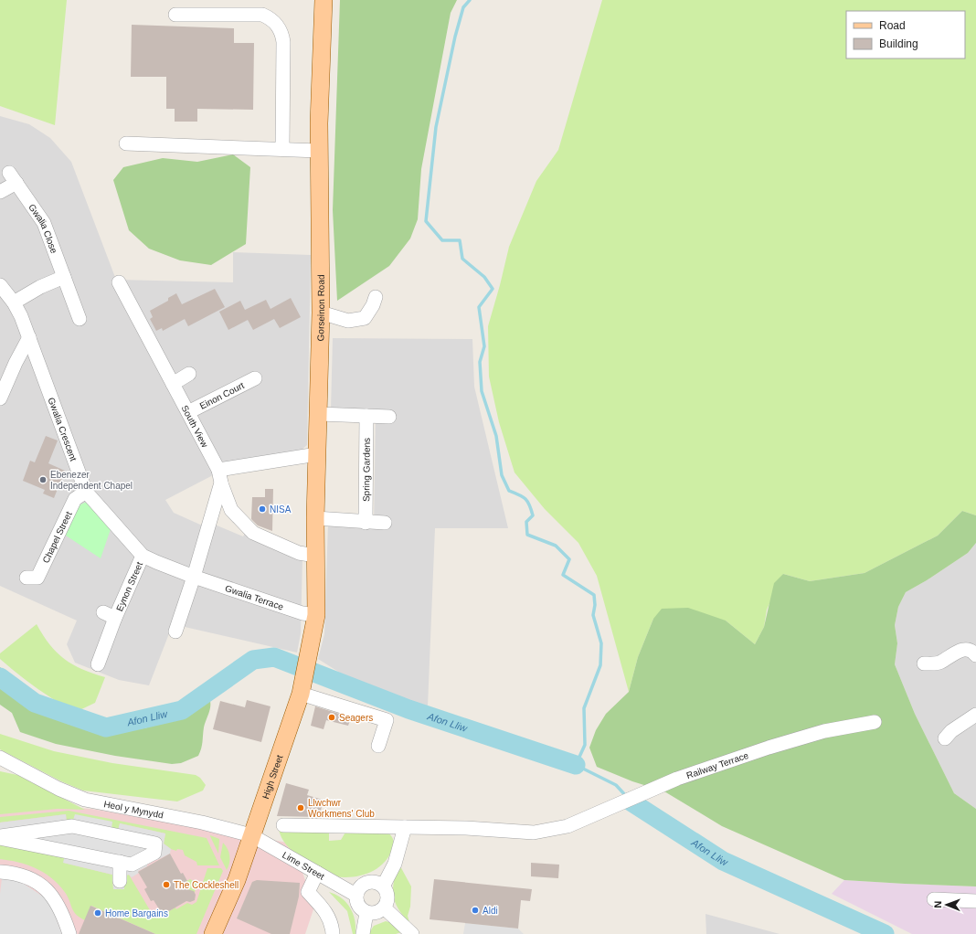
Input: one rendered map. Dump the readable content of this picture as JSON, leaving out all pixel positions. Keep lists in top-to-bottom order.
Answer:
{
  "streets": {
    "main road": ["Gorseinon Road", "High Street"],
    "street": [
      "Gwalia Close",
      "Einon Court",
      "South View",
      "Gwalia Crescent",
      "Spring Gardens",
      "Chapel Street",
      "Eynon Street",
      "Gwalia Terrace",
      "Railway Terrace",
      "Heol y Mynydd",
      "Lime Street"
    ]
  },
  "crossings": [
    ["Gorseinon Road", "South View"],
    ["Gorseinon Road", "Gwalia Terrace"],
    ["Gorseinon Road", "High Street"],
    ["Einon Court", "South View"],
    ["Gwalia Crescent", "Chapel Street"],
    ["Gwalia Crescent", "Eynon Street"],
    ["Gwalia Crescent", "Gwalia Terrace"],
    ["Gwalia Terrace", "High Street"],
    ["High Street", "Heol y Mynydd"],
    ["High Street", "Lime Street"],
    ["Heol y Mynydd", "Lime Street"]
  ],
  "water": ["Afon Lliw"],
  "places": [
    "Ebenezer Independent Chapel",
    "NISA",
    "Seagers",
    "Llwchwr Workmens' Club",
    "The Cockleshell",
    "Aldi",
    "Home Bargains"
  ],
  "legend": ["Road", "Building"],
  "north": "left"
}
